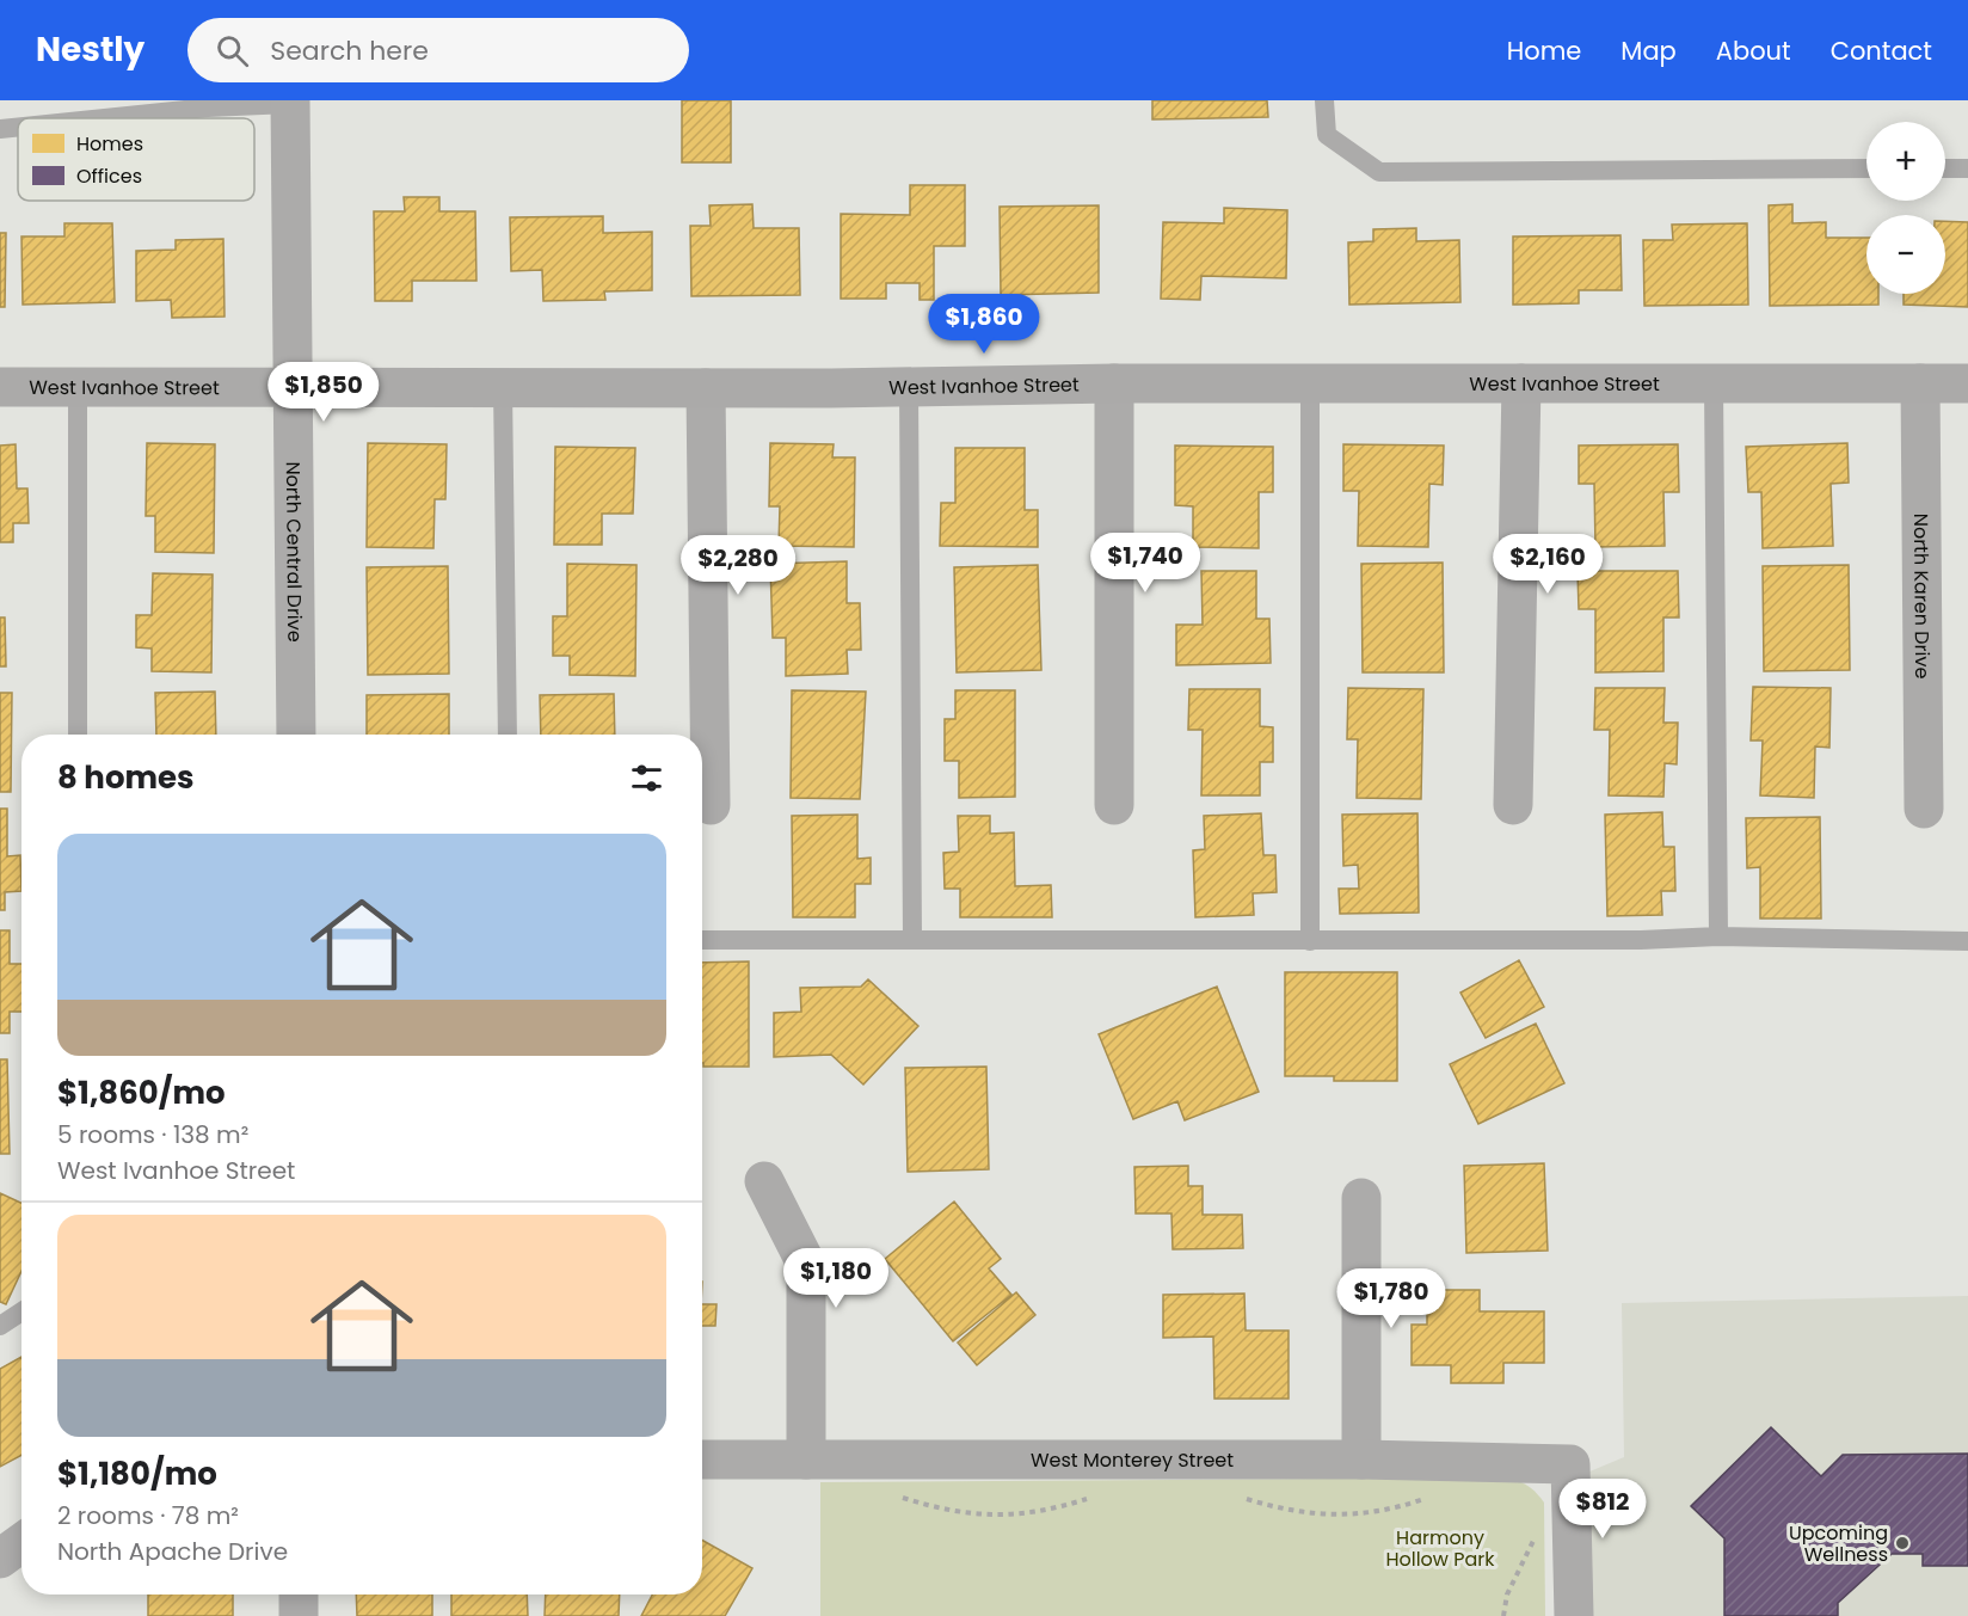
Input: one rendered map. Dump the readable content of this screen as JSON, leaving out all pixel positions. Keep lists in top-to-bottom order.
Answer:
{
  "streets": {
    "street": [
      "West Ivanhoe Street",
      "North Central Drive",
      "North Karen Drive",
      "West Monterey Street"
    ]
  },
  "crossings": [
    ["West Ivanhoe Street", "North Central Drive"],
    ["West Ivanhoe Street", "North Karen Drive"]
  ],
  "parks": ["Harmony Hollow Park"],
  "places": ["Upcoming Wellness"],
  "legend": ["Homes", "Offices"],
  "page": {
    "header": "Nestly",
    "search": "Search here",
    "nav": [
      "Home",
      "Map",
      "About",
      "Contact"
    ],
    "map_buttons": ["+", "−"],
    "price": [
      "$1,860",
      "$1,850",
      "$1,740",
      "$2,160",
      "$2,280",
      "$1,180",
      "$1,780",
      "$812"
    ],
    "heading": "8 homes",
    "list": [
      {
        "name": "$1,860/mo",
        "note": "5 rooms · 138 m² · West Ivanhoe Street"
      },
      {
        "name": "$1,180/mo",
        "note": "2 rooms · 78 m² · North Apache Drive"
      }
    ]
  }
}
